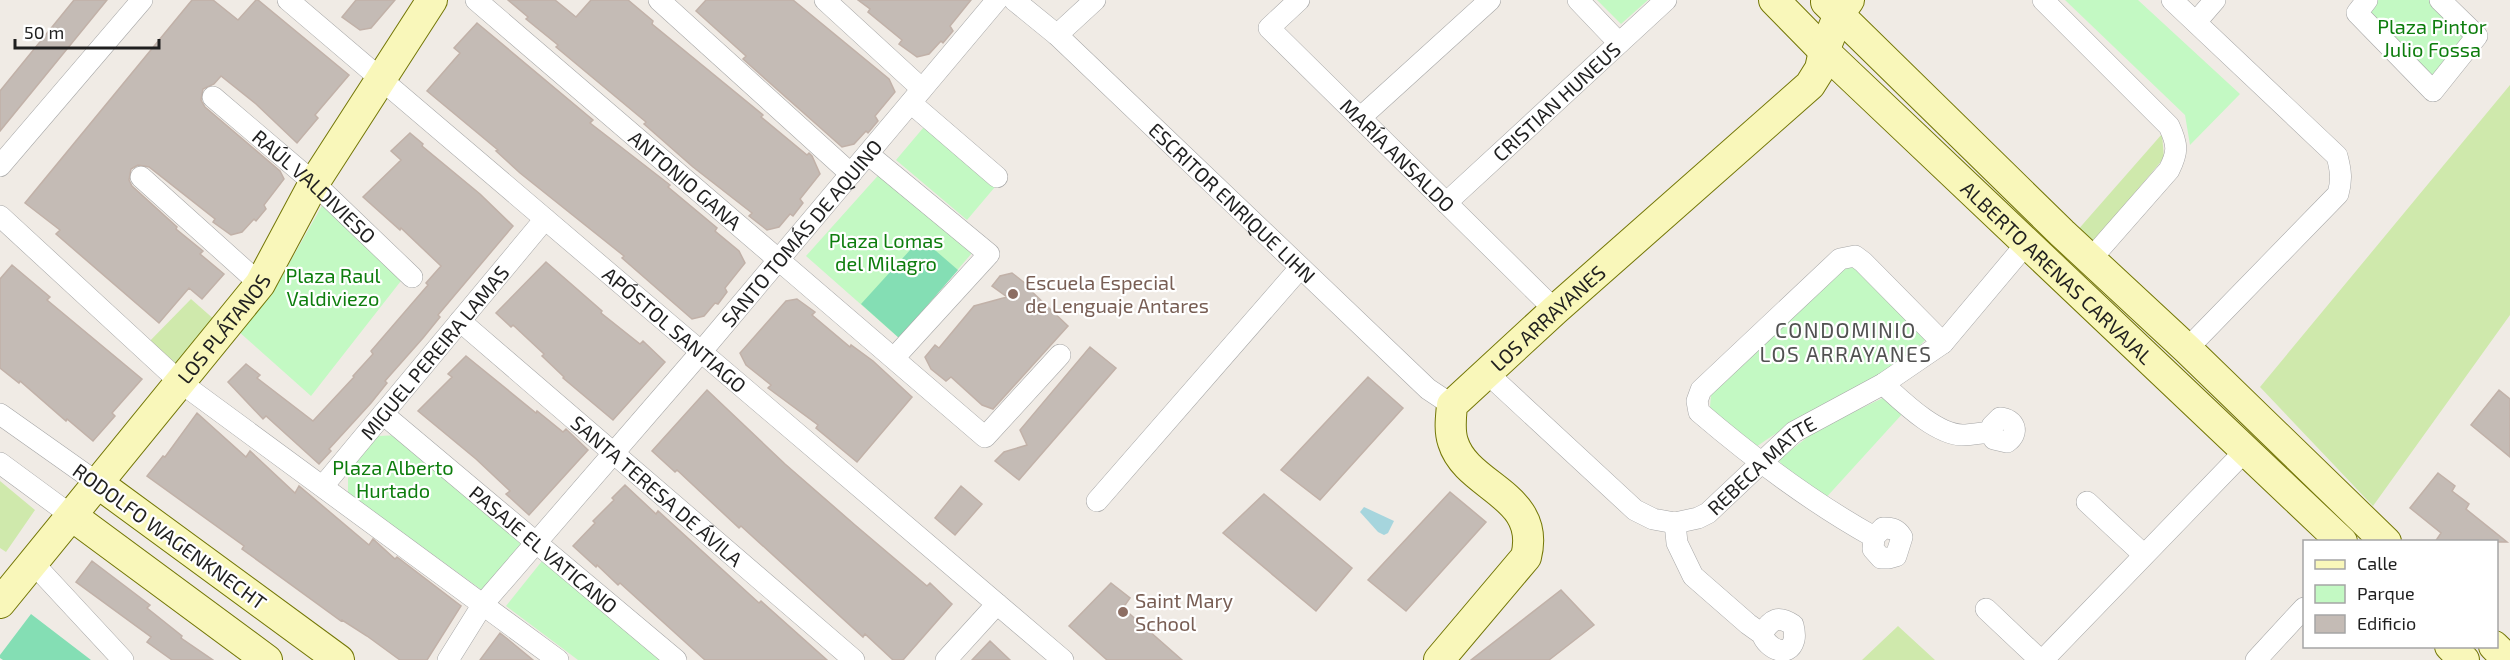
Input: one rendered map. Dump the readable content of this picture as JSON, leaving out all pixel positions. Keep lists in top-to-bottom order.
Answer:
{
  "streets": {
    "street": [
      "CRISTIAN HUNEUS",
      "MARÍA ANSALDO",
      "ANTONIO GANA",
      "RAÚL VALDIVIESO",
      "ESCRITOR ENRIQUE LIHN",
      "SANTO TOMÁS DE AQUINO",
      "ALBERTO ARENAS CARVAJAL",
      "LOS ARRAYANES",
      "LOS PLÁTANOS",
      "APÓSTOL SANTIAGO",
      "MIGUEL PEREIRA LAMAS",
      "REBECA MATTE",
      "SANTA TERESA DE ÁVILA",
      "RODOLFO WAGENKNECHT",
      "PASAJE EL VATICANO"
    ]
  },
  "crossings": [
    ["CRISTIAN HUNEUS", "MARÍA ANSALDO"],
    ["MARÍA ANSALDO", "LOS ARRAYANES"],
    ["ANTONIO GANA", "SANTO TOMÁS DE AQUINO"],
    ["RAÚL VALDIVIESO", "LOS PLÁTANOS"],
    ["ESCRITOR ENRIQUE LIHN", "LOS ARRAYANES"],
    ["SANTO TOMÁS DE AQUINO", "APÓSTOL SANTIAGO"],
    ["SANTO TOMÁS DE AQUINO", "SANTA TERESA DE ÁVILA"],
    ["SANTO TOMÁS DE AQUINO", "PASAJE EL VATICANO"],
    ["ALBERTO ARENAS CARVAJAL", "LOS ARRAYANES"],
    ["ALBERTO ARENAS CARVAJAL", "REBECA MATTE"],
    ["LOS ARRAYANES", "REBECA MATTE"],
    ["LOS PLÁTANOS", "APÓSTOL SANTIAGO"],
    ["LOS PLÁTANOS", "RODOLFO WAGENKNECHT"],
    ["APÓSTOL SANTIAGO", "MIGUEL PEREIRA LAMAS"],
    ["MIGUEL PEREIRA LAMAS", "SANTA TERESA DE ÁVILA"],
    ["MIGUEL PEREIRA LAMAS", "PASAJE EL VATICANO"]
  ],
  "districts": ["CONDOMINIO LOS ARRAYANES"],
  "parks": [
    "Plaza Pintor Julio Fossa",
    "Plaza Lomas del Milagro",
    "Plaza Raul Valdiviezo",
    "Plaza Alberto Hurtado"
  ],
  "places": ["Escuela Especial de Lenguaje Antares", "Saint Mary School"],
  "legend": ["Calle", "Parque", "Edificio"],
  "scale_bar": "50 m"
}
